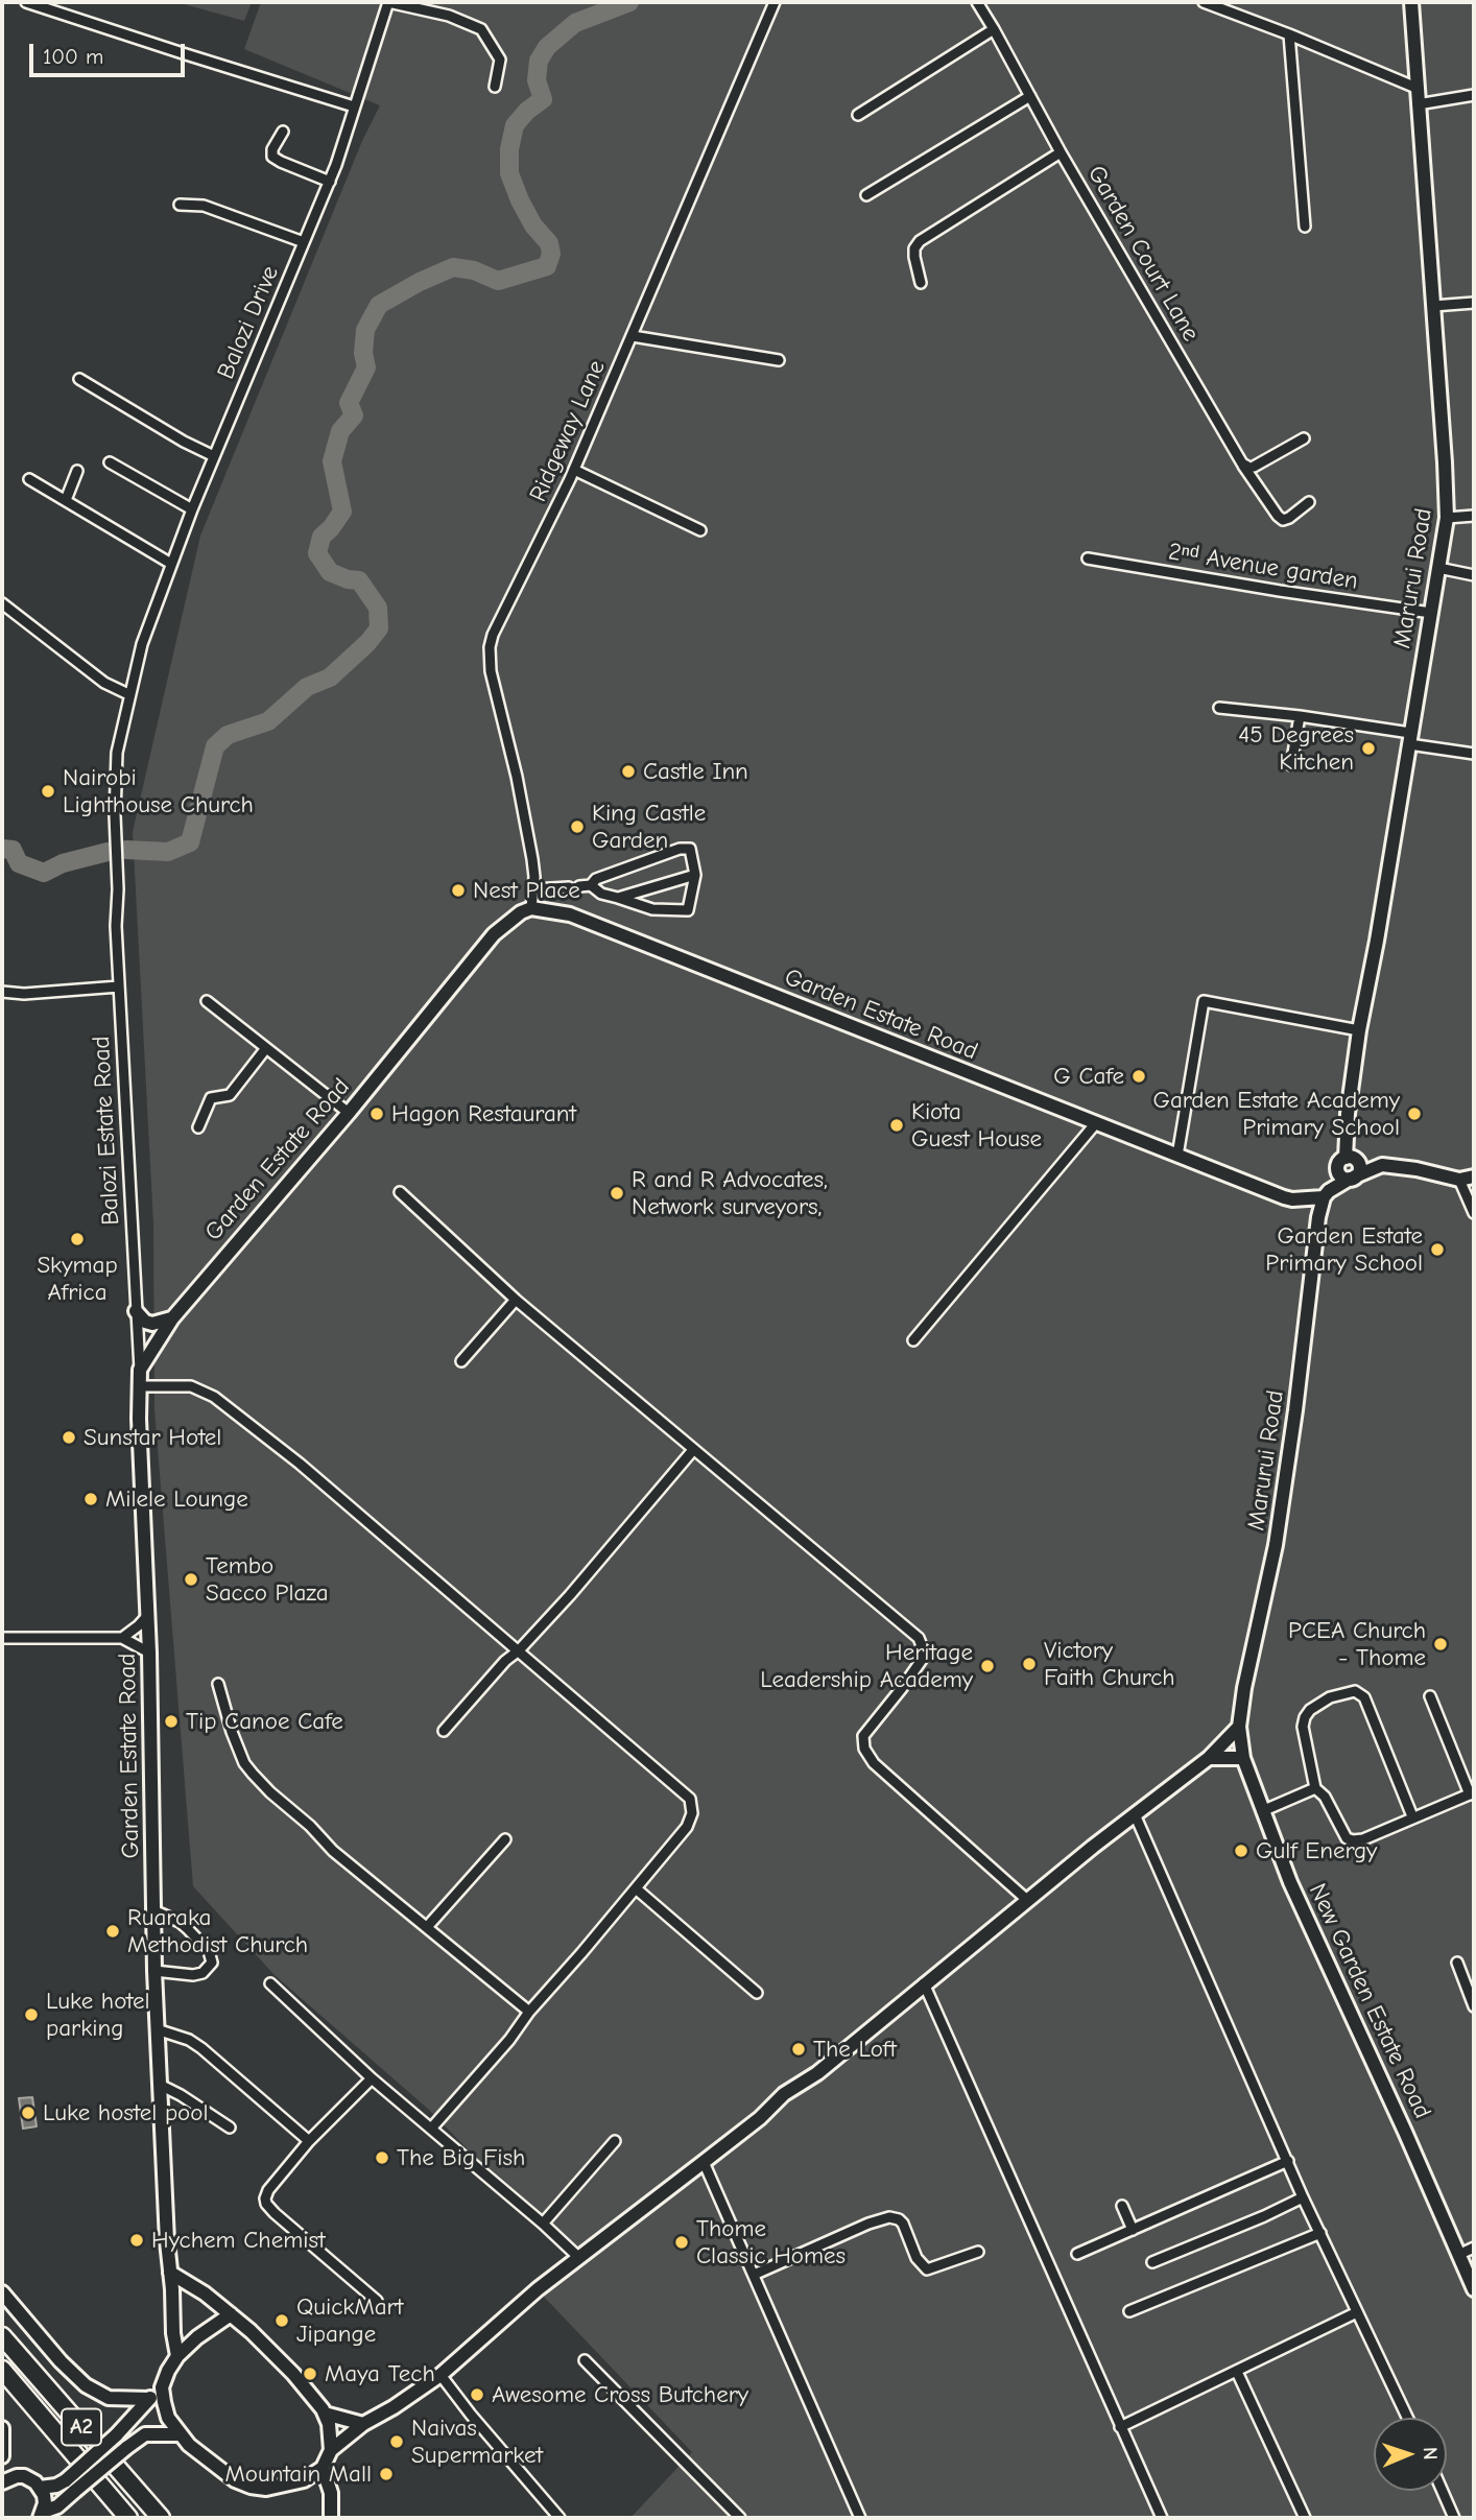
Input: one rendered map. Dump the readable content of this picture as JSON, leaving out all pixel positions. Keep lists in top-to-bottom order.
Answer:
{
  "streets": {
    "highway": ["A2"],
    "street": [
      "Garden Court Lane",
      "Balozi Drive",
      "Ridgeway Lane",
      "2ⁿᵈ Avenue garden",
      "Marurui Road",
      "Garden Estate Road",
      "Balozi Estate Road",
      "New Garden Estate Road"
    ]
  },
  "crossings": [
    ["Balozi Drive", "Balozi Estate Road"],
    ["Ridgeway Lane", "Garden Estate Road"],
    ["2ⁿᵈ Avenue garden", "Marurui Road"],
    ["Marurui Road", "Garden Estate Road"],
    ["Marurui Road", "New Garden Estate Road"],
    ["Garden Estate Road", "Balozi Estate Road"]
  ],
  "places": [
    "45 Degrees Kitchen",
    "Castle Inn",
    "Nairobi Lighthouse Church",
    "King Castle Garden",
    "Nest Place",
    "G Cafe",
    "Hagon Restaurant",
    "Garden Estate Academy Primary School",
    "Kiota Guest House",
    "R and R Advocates, Network surveyors,",
    "Skymap Africa",
    "Garden Estate Primary School",
    "Sunstar Hotel",
    "Milele Lounge",
    "Tembo Sacco Plaza",
    "PCEA Church - Thome",
    "Victory Faith Church",
    "Heritage Leadership Academy",
    "Tip Canoe Cafe",
    "Gulf Energy",
    "Ruaraka Methodist Church",
    "Luke hotel parking",
    "The Loft",
    "Luke hostel pool",
    "The Big Fish",
    "Hychem Chemist",
    "Thome Classic Homes",
    "QuickMart Jipange",
    "Maya Tech",
    "Awesome Cross Butchery",
    "Naivas Supermarket",
    "Mountain Mall"
  ],
  "scale_bar": "100 m",
  "north": "right"
}
